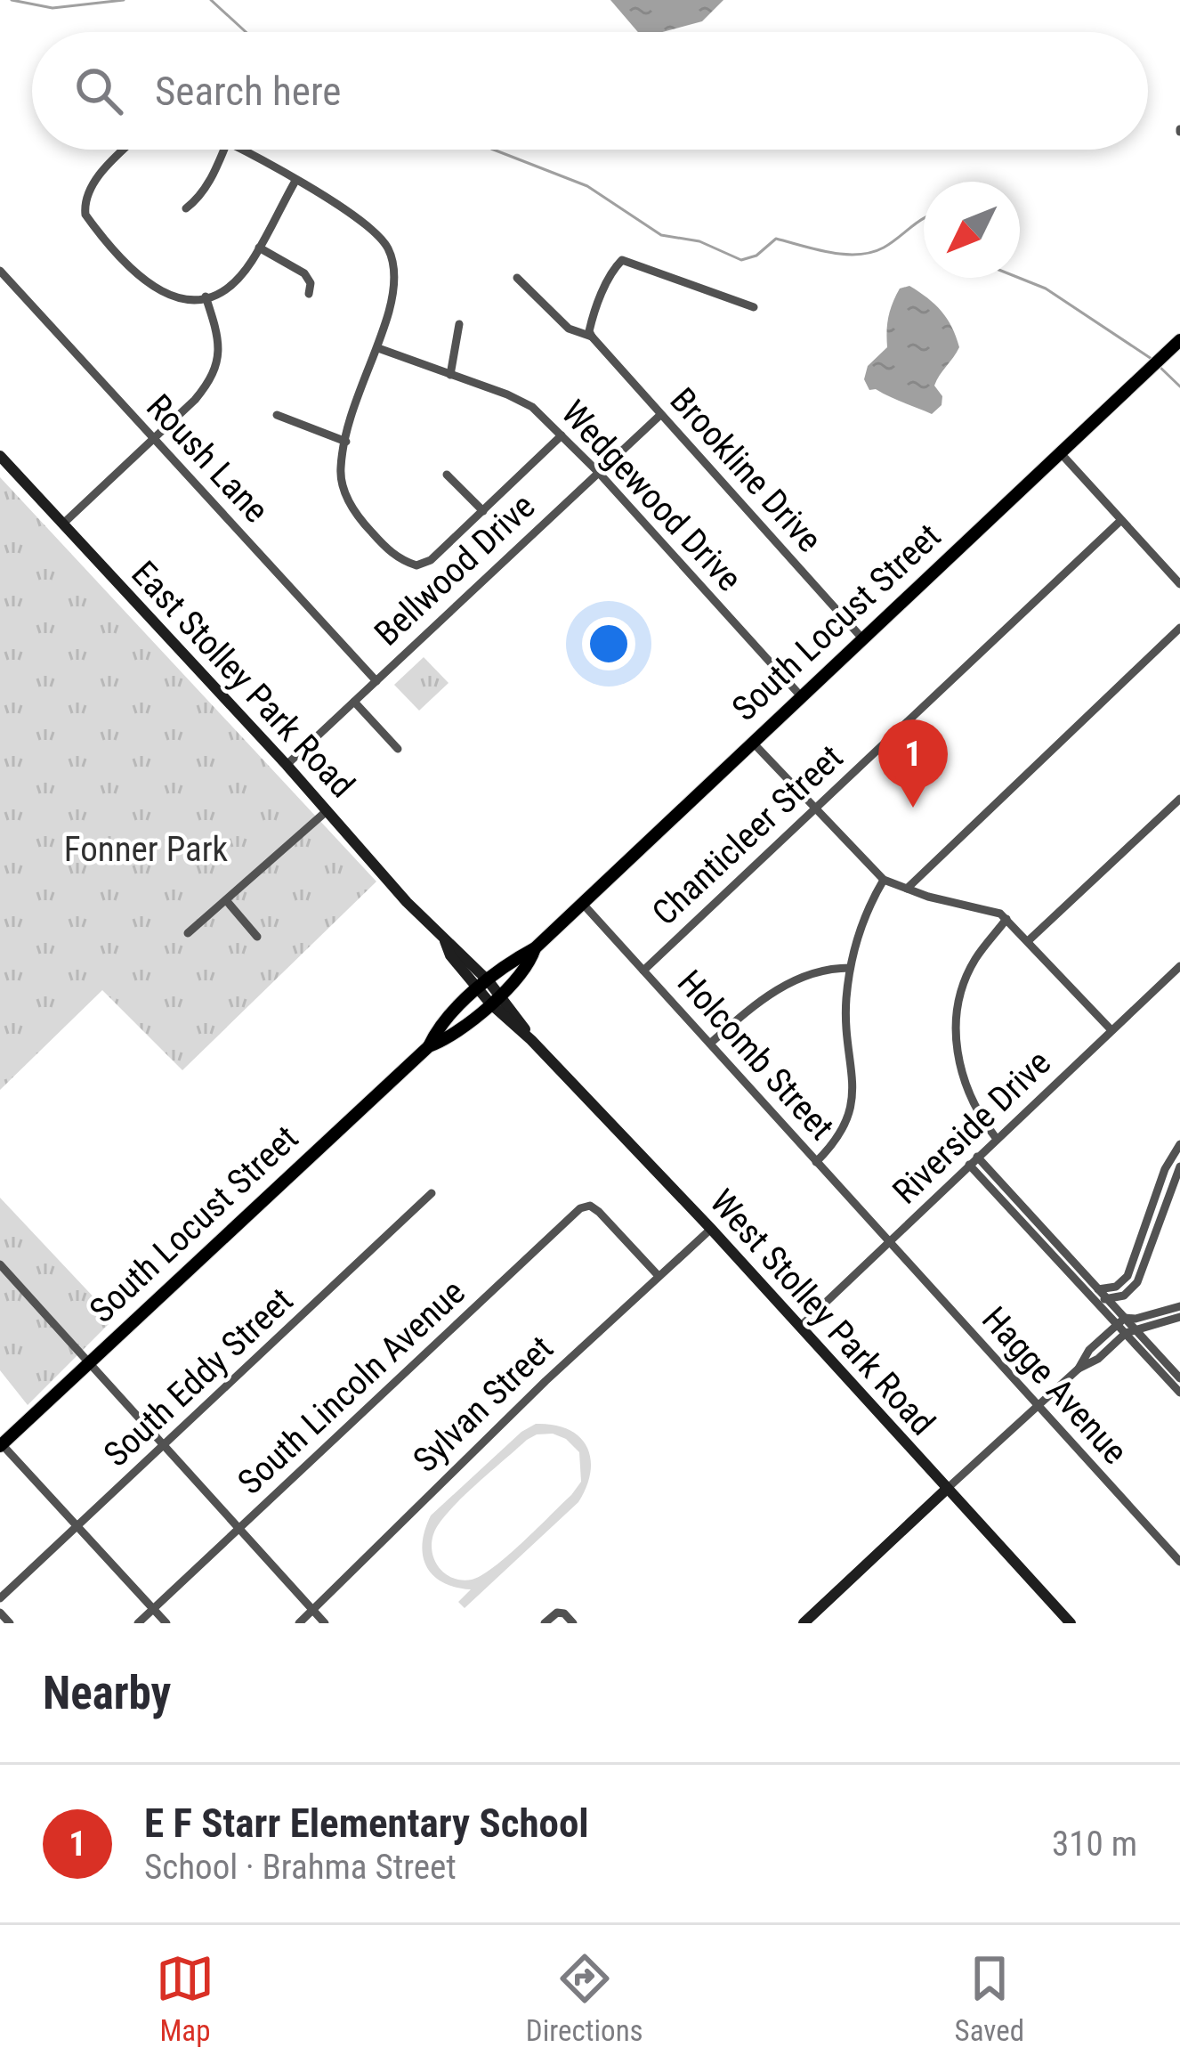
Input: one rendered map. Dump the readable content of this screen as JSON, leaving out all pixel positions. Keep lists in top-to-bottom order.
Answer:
{
  "streets": {
    "main road": ["South Locust Street"],
    "street": [
      "Roush Lane",
      "Brookline Drive",
      "Wedgewood Drive",
      "Bellwood Drive",
      "East Stolley Park Road",
      "Chanticleer Street",
      "Holcomb Street",
      "Riverside Drive",
      "West Stolley Park Road",
      "South Eddy Street",
      "Hagge Avenue",
      "South Lincoln Avenue",
      "Sylvan Street"
    ]
  },
  "crossings": [
    ["Roush Lane", "Bellwood Drive"],
    ["Brookline Drive", "Bellwood Drive"],
    ["Brookline Drive", "South Locust Street"],
    ["Wedgewood Drive", "Bellwood Drive"],
    ["Wedgewood Drive", "South Locust Street"],
    ["Bellwood Drive", "East Stolley Park Road"],
    ["South Locust Street", "East Stolley Park Road"],
    ["South Locust Street", "Holcomb Street"],
    ["South Locust Street", "West Stolley Park Road"],
    ["East Stolley Park Road", "West Stolley Park Road"],
    ["Chanticleer Street", "Holcomb Street"],
    ["Holcomb Street", "Riverside Drive"],
    ["Holcomb Street", "Hagge Avenue"],
    ["Riverside Drive", "West Stolley Park Road"],
    ["Riverside Drive", "Hagge Avenue"],
    ["West Stolley Park Road", "Sylvan Street"],
    ["South Lincoln Avenue", "Sylvan Street"]
  ],
  "parks": ["Fonner Park"],
  "north": "bottom left",
  "page": {
    "search": "Search here",
    "pins": "1",
    "heading": "Nearby",
    "list": [
      {
        "mark": "1",
        "name": "E F Starr Elementary School",
        "note": "School · Brahma Street",
        "value": "310 m"
      }
    ],
    "nav": ["Map", "Directions", "Saved"]
  }
}
